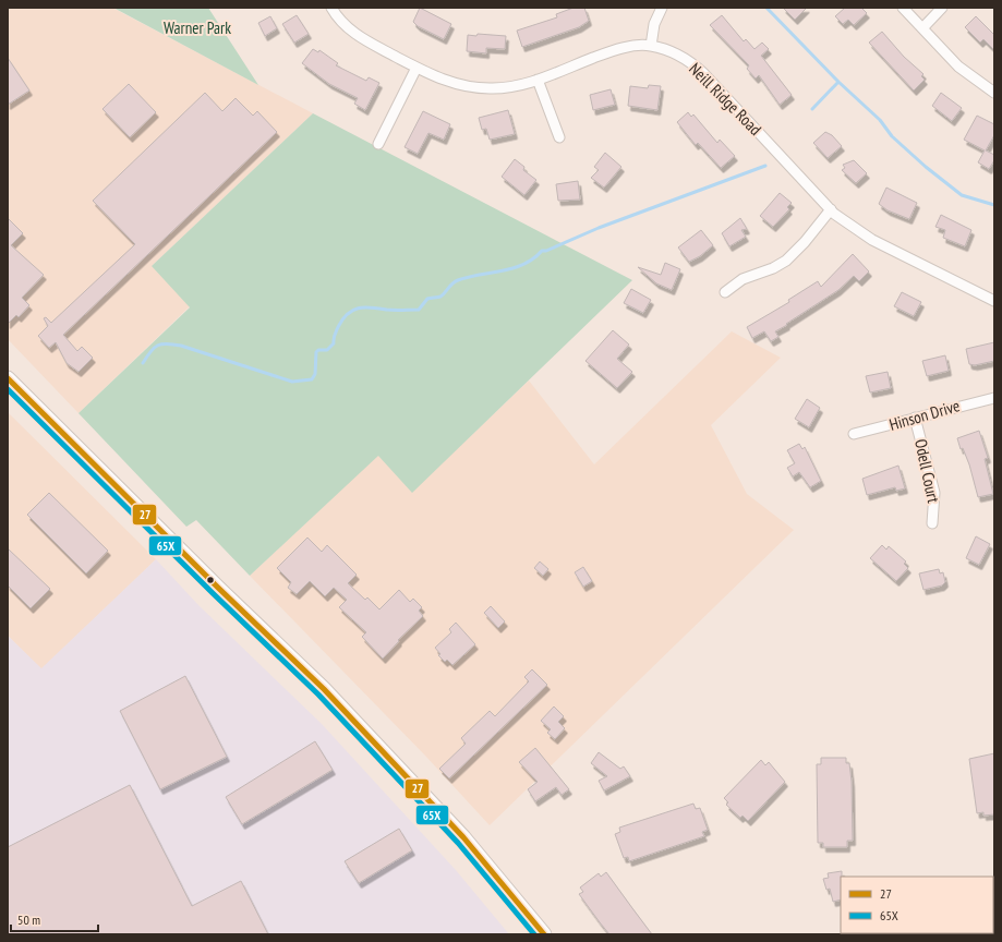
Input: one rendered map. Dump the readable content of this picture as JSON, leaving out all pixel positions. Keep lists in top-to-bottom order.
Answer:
{
  "streets": {
    "street": ["Neill Ridge Road", "Hinson Drive", "Odell Court"]
  },
  "crossings": [
    ["Hinson Drive", "Odell Court"]
  ],
  "parks": ["Warner Park"],
  "lines": ["transit line 27", "transit line 65X"],
  "legend": ["27", "65X"],
  "scale_bar": "50 m"
}
